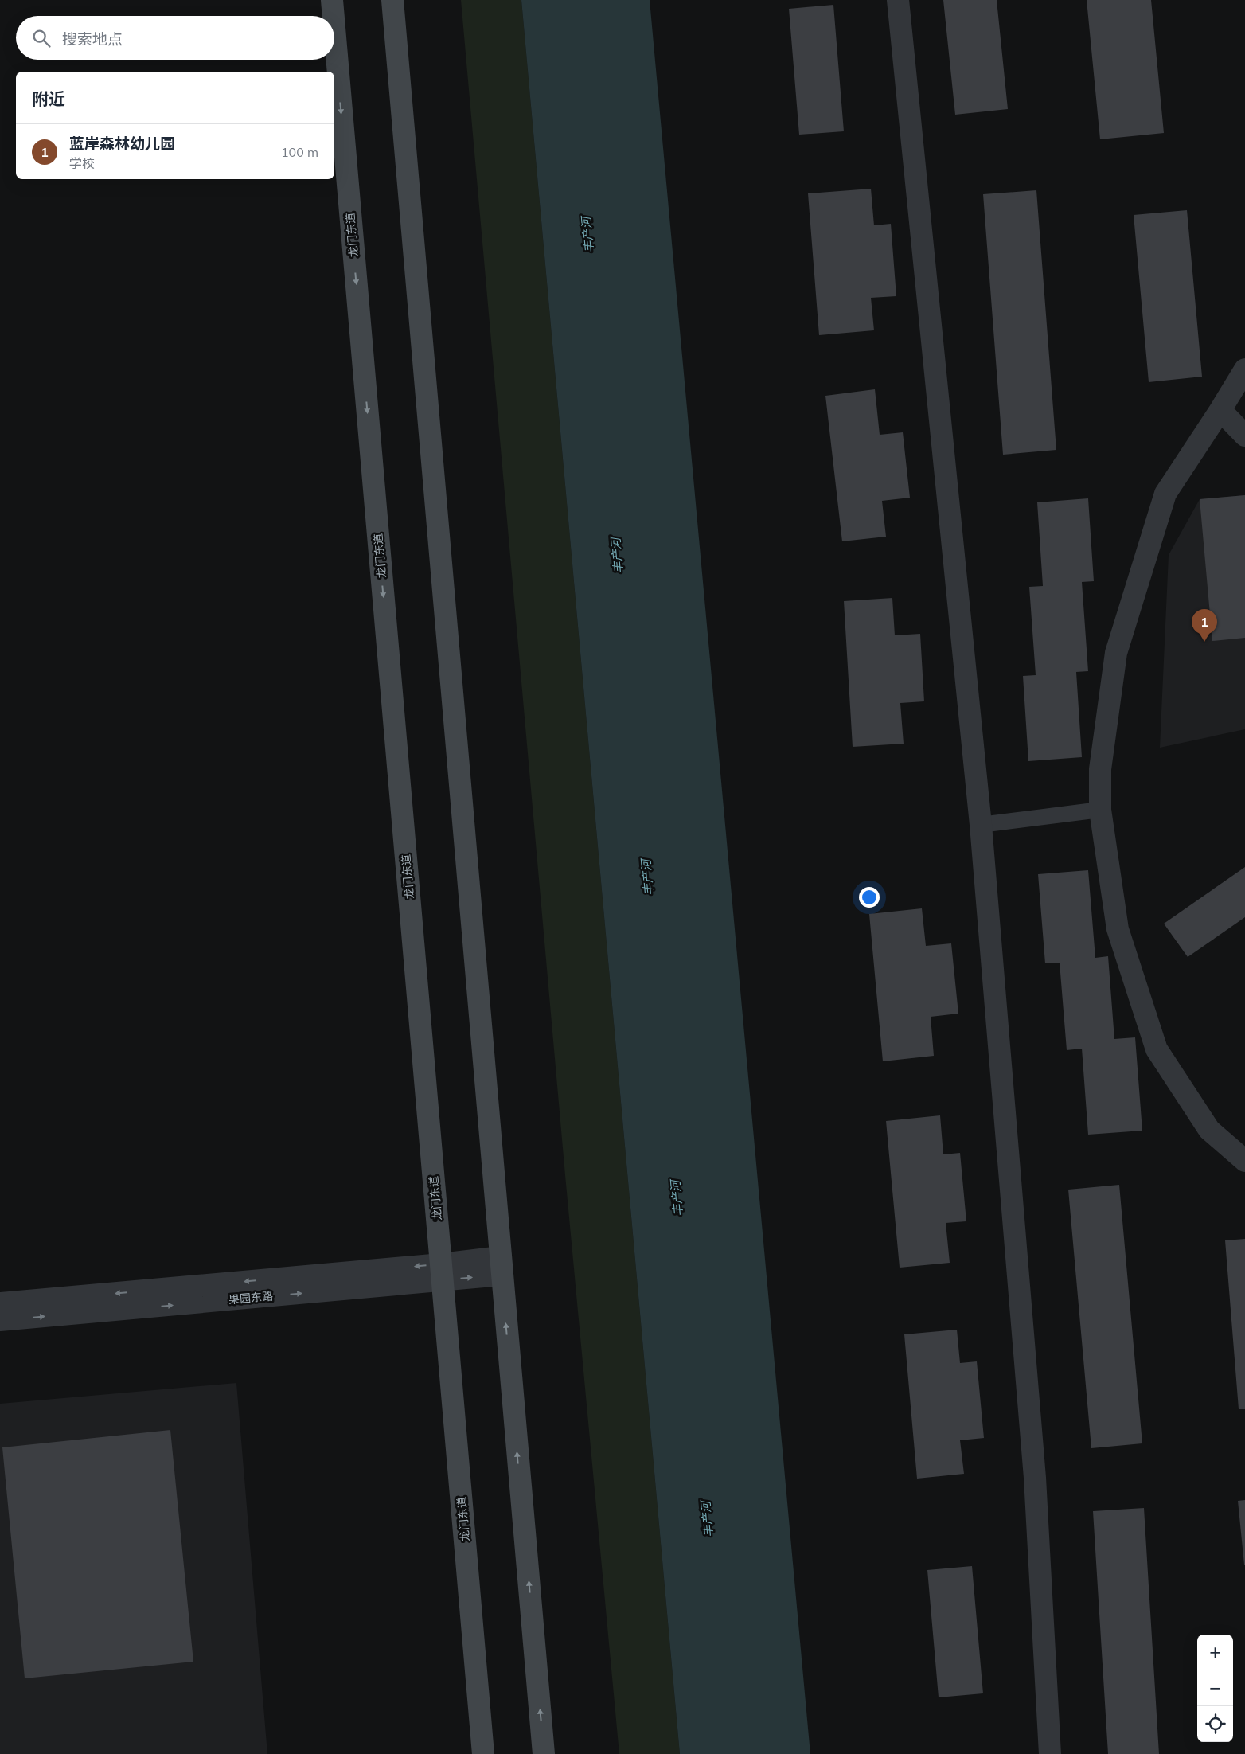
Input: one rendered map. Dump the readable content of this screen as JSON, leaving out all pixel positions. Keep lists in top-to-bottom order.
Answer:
{
  "streets": {
    "main road": ["龙门东道"],
    "street": ["果园东路"]
  },
  "crossings": [
    ["龙门东道", "果园东路"]
  ],
  "water": ["丰产河"],
  "page": {
    "search": "搜索地点",
    "heading": "附近",
    "list": [
      {
        "mark": "1",
        "name": "蓝岸森林幼儿园",
        "note": "学校",
        "value": "100 m"
      }
    ],
    "pins": "1",
    "map_buttons": ["+", "−"]
  }
}
